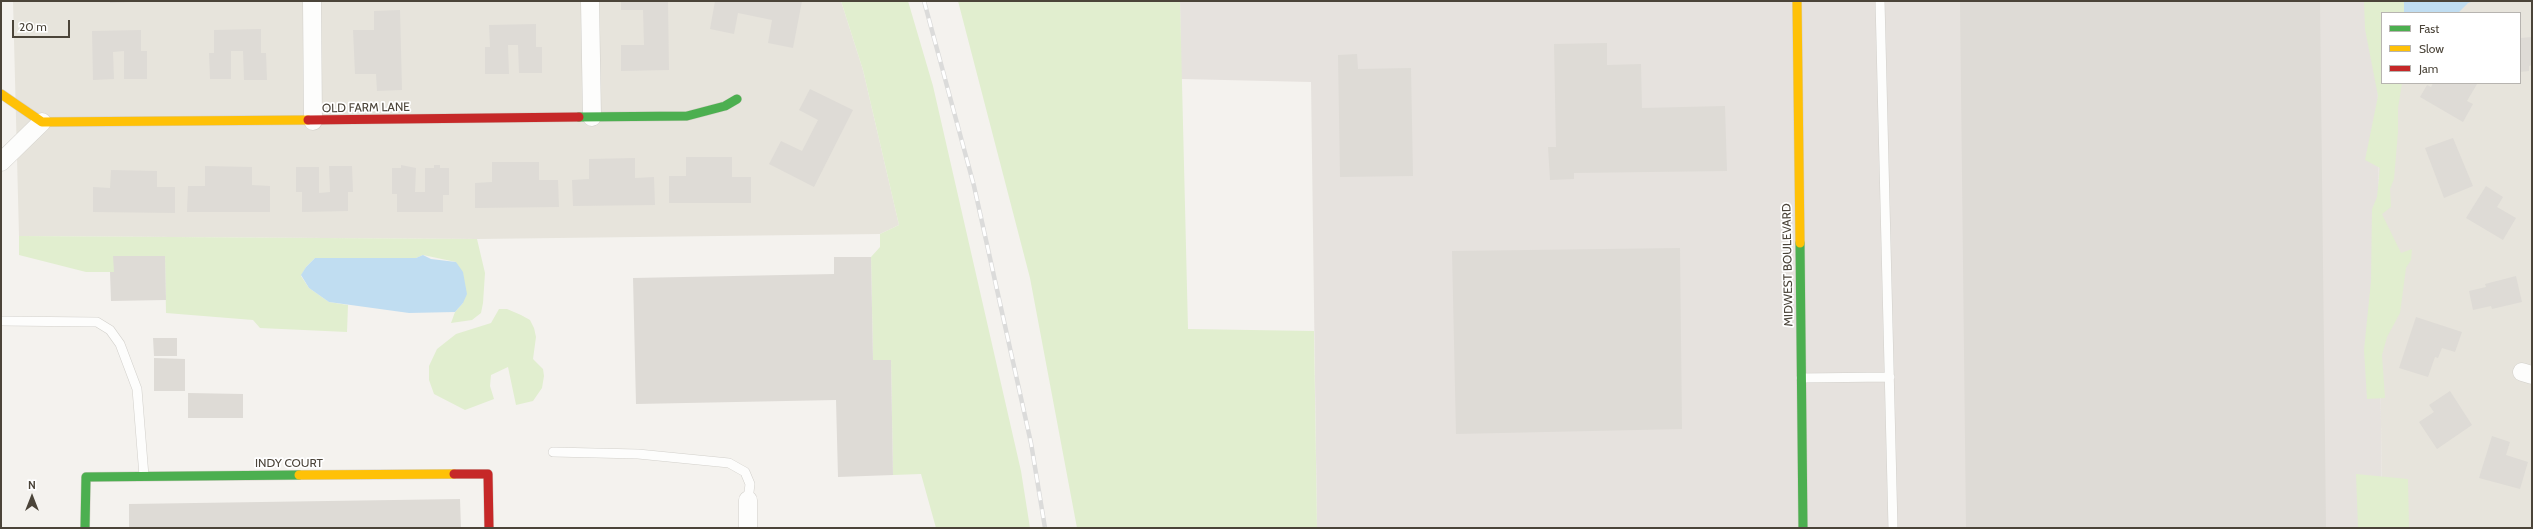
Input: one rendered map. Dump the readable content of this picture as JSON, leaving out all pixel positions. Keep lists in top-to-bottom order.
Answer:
{
  "streets": {
    "street": ["OLD FARM LANE", "MIDWEST BOULEVARD", "INDY COURT"]
  },
  "legend": ["Fast", "Slow", "Jam"],
  "scale_bar": "20 m",
  "north": "top"
}
